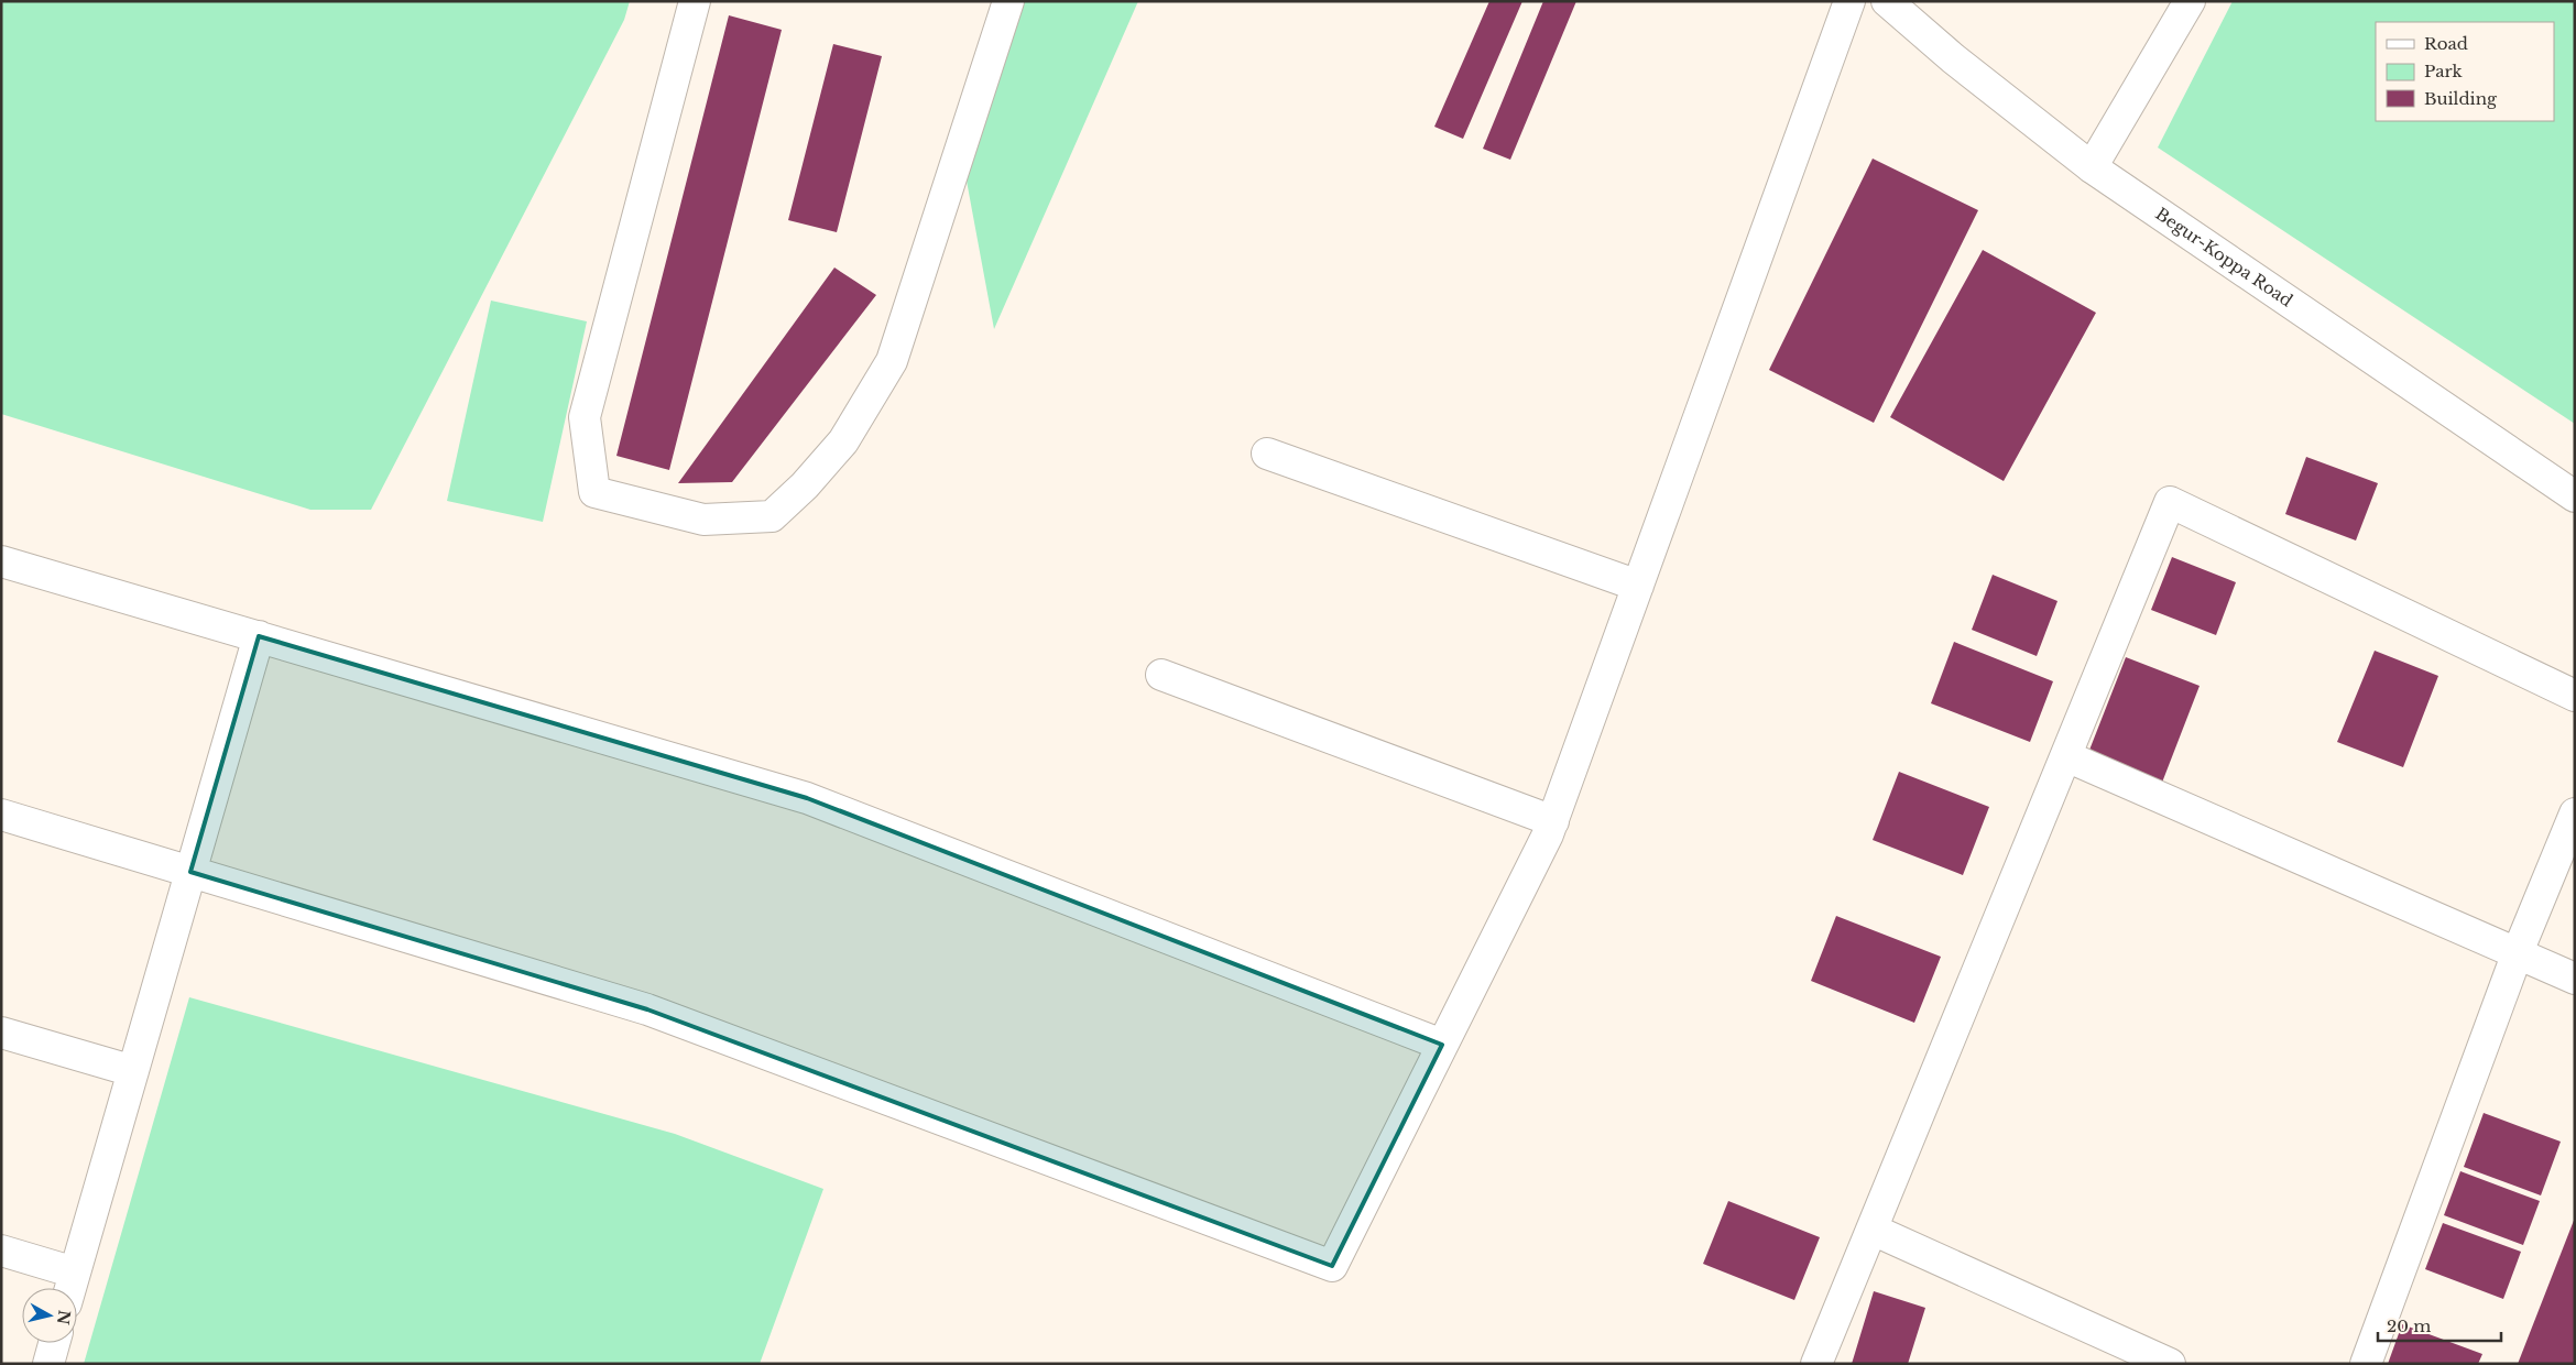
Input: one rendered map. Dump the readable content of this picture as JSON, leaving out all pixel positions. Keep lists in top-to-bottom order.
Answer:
{
  "streets": {
    "street": ["Begur-Koppa Road"]
  },
  "legend": ["Road", "Park", "Building"],
  "scale_bar": "20 m",
  "north": "right"
}
